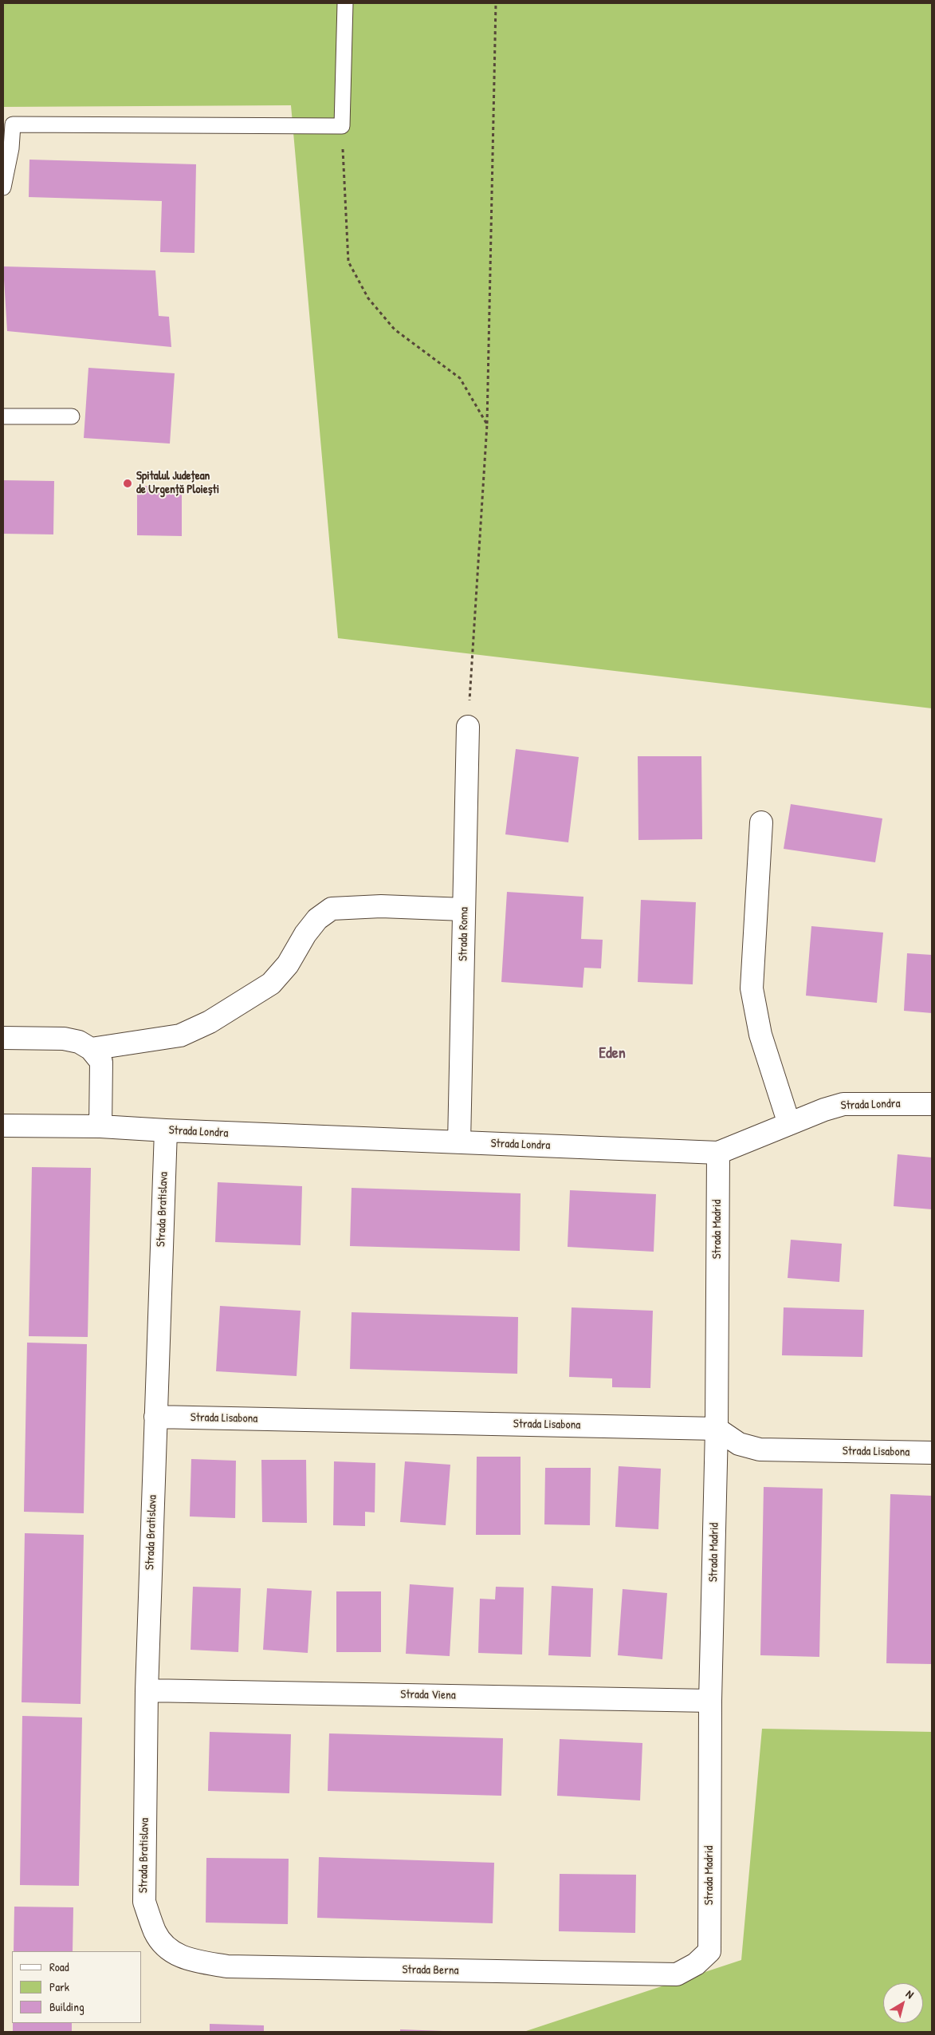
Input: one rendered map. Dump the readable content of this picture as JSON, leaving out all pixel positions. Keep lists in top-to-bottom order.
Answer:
{
  "streets": {
    "street": [
      "Strada Roma",
      "Strada Londra",
      "Strada Bratislava",
      "Strada Madrid",
      "Strada Lisabona",
      "Strada Viena",
      "Strada Berna"
    ]
  },
  "crossings": [
    ["Strada Roma", "Strada Londra"],
    ["Strada Londra", "Strada Bratislava"],
    ["Strada Londra", "Strada Madrid"],
    ["Strada Bratislava", "Strada Lisabona"],
    ["Strada Bratislava", "Strada Viena"],
    ["Strada Bratislava", "Strada Berna"],
    ["Strada Madrid", "Strada Lisabona"],
    ["Strada Madrid", "Strada Viena"],
    ["Strada Madrid", "Strada Berna"]
  ],
  "districts": ["Eden"],
  "places": ["Spitalul Județean de Urgență Ploiești"],
  "legend": ["Road", "Park", "Building"],
  "north": "top right"
}
